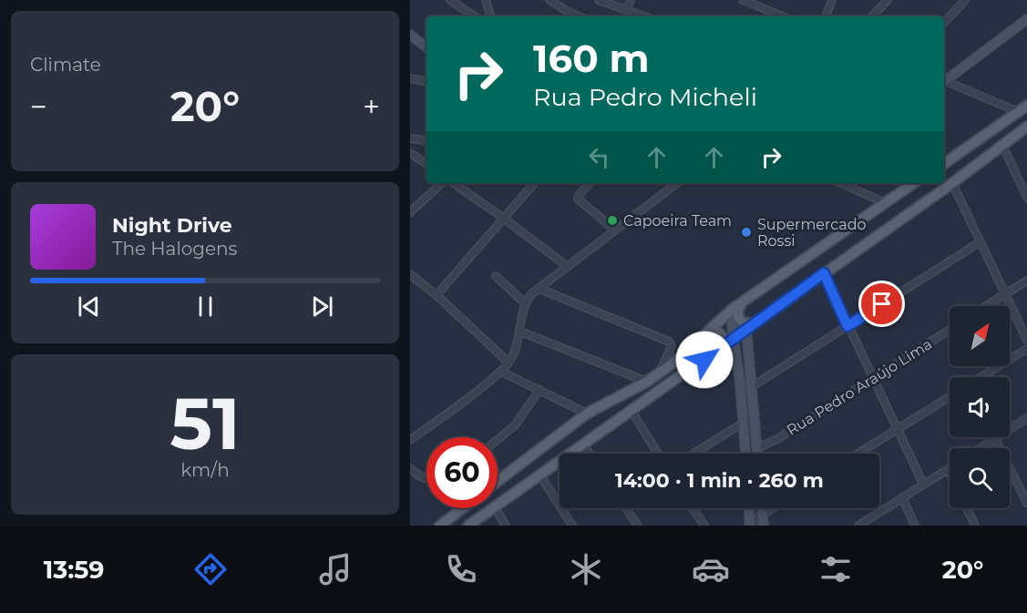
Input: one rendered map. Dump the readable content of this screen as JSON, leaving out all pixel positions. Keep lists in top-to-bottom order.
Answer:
{
  "streets": {
    "street": ["Rua Pedro Araújo Lima"]
  },
  "places": ["Capoeira Team", "Supermercado Rossi"],
  "north": "top right",
  "page": {
    "tile": [
      "Climate",
      ["51", "km/h"]
    ],
    "turn": ["160 m", "Rua Pedro Micheli"],
    "heat": ["−", "20°", "+"],
    "song": ["Night Drive", "The Halogens"],
    "limit": "60",
    "trip": "14:00 · 1 min · 260 m",
    "tabs": ["13:59", "20°"]
  }
}
